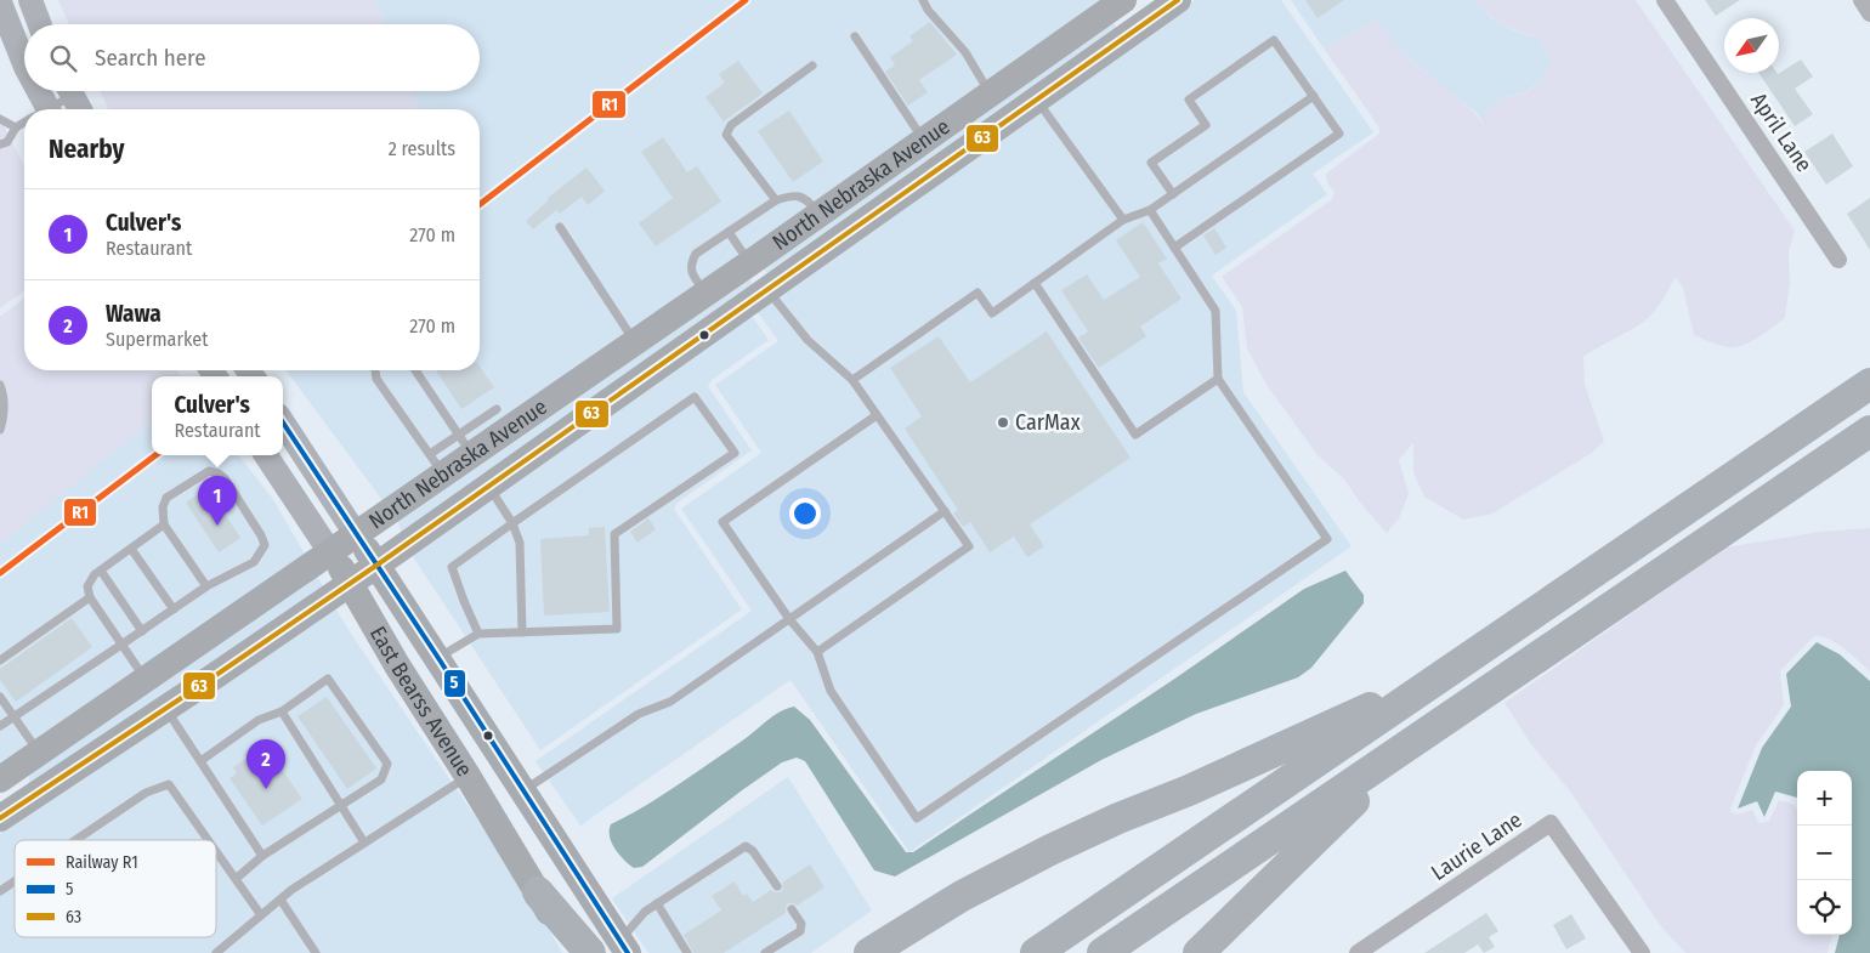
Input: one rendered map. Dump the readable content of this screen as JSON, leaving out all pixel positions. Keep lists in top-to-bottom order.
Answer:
{
  "streets": {
    "main road": ["North Nebraska Avenue", "East Bearss Avenue"],
    "street": ["April Lane", "Laurie Lane"]
  },
  "crossings": [
    ["North Nebraska Avenue", "East Bearss Avenue"]
  ],
  "places": ["CarMax"],
  "lines": ["rail line R1", "transit line 63", "transit line 5"],
  "legend": ["Railway R1", "5", "63"],
  "north": "bottom left",
  "page": {
    "search": "Search here",
    "heading": ["Nearby", "2 results"],
    "list": [
      {
        "mark": "1",
        "name": "Culver's",
        "note": "Restaurant",
        "value": "270 m"
      },
      {
        "mark": "2",
        "name": "Wawa",
        "note": "Supermarket",
        "value": "270 m"
      }
    ],
    "popup": ["Culver's", "Restaurant"],
    "pins": ["1", "2"],
    "map_buttons": ["+", "−"]
  }
}
